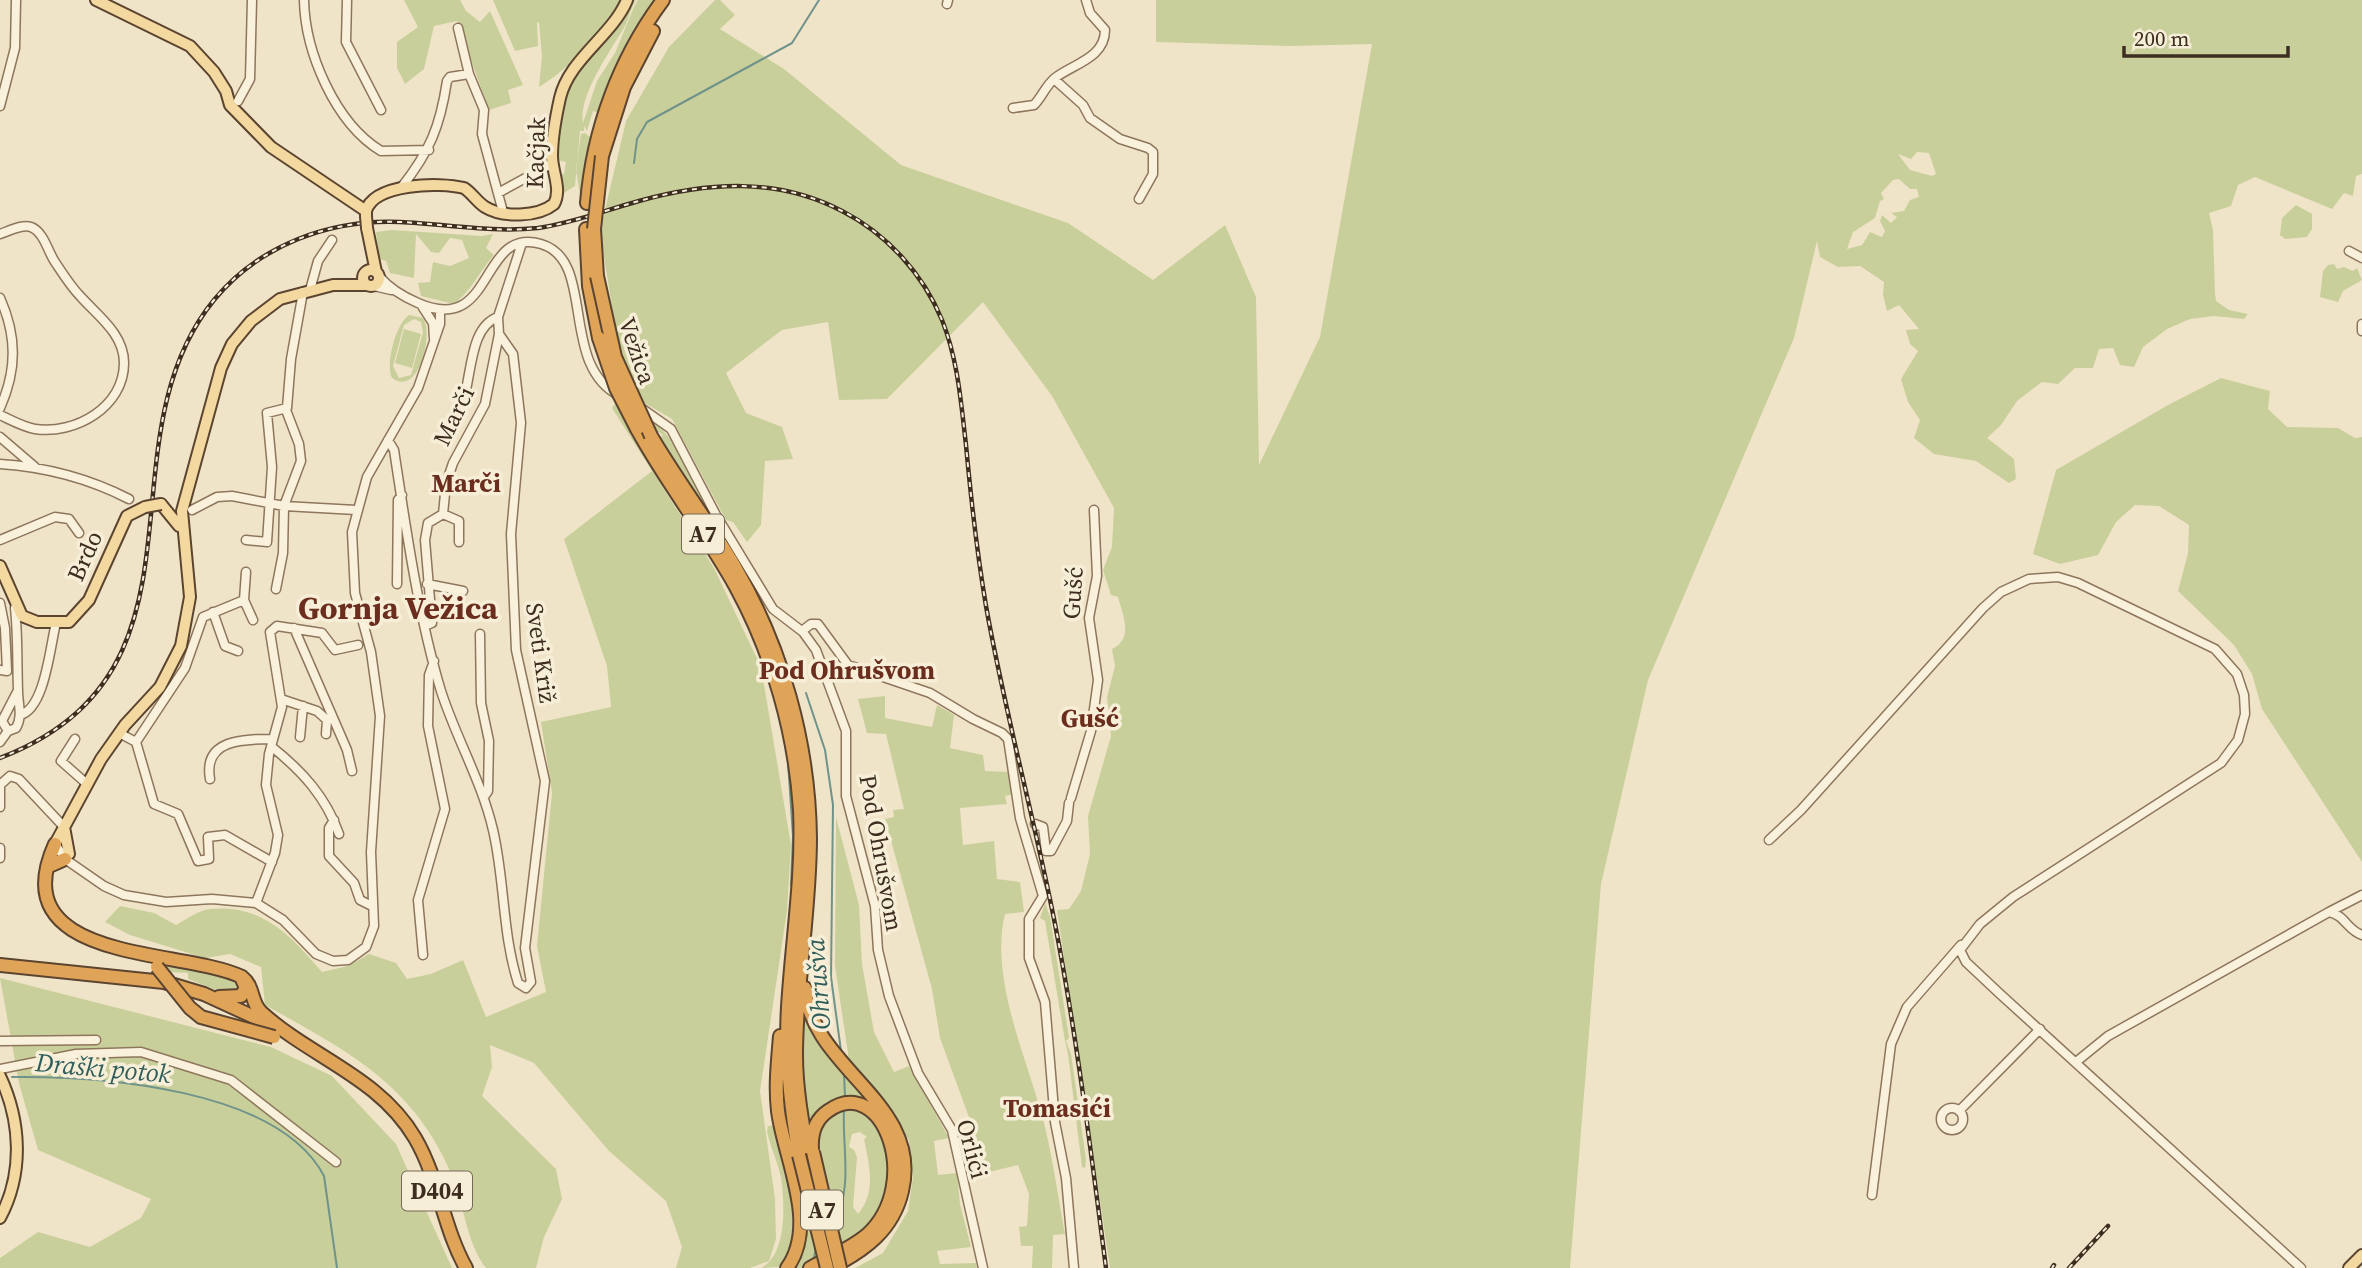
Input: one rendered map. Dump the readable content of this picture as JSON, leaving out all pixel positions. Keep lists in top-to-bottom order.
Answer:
{
  "streets": {
    "highway": ["Vežica", "A7", "D404"],
    "main road": ["Kačjak", "Brdo"],
    "street": [
      "Marči",
      "Gušć",
      "Sveti Križ",
      "Pod Ohrušvom",
      "Orlići"
    ]
  },
  "crossings": [
    ["Vežica", "A7"],
    ["Marči", "Sveti Križ"],
    ["Gušć", "Pod Ohrušvom"],
    ["Sveti Križ", "Pod Ohrušvom"],
    ["Pod Ohrušvom", "Orlići"]
  ],
  "districts": [
    "Marči",
    "Gornja Vežica",
    "Pod Ohrušvom",
    "Gušć",
    "Tomasići"
  ],
  "water": ["Ohrušva", "Draški potok"],
  "scale_bar": "200 m"
}
